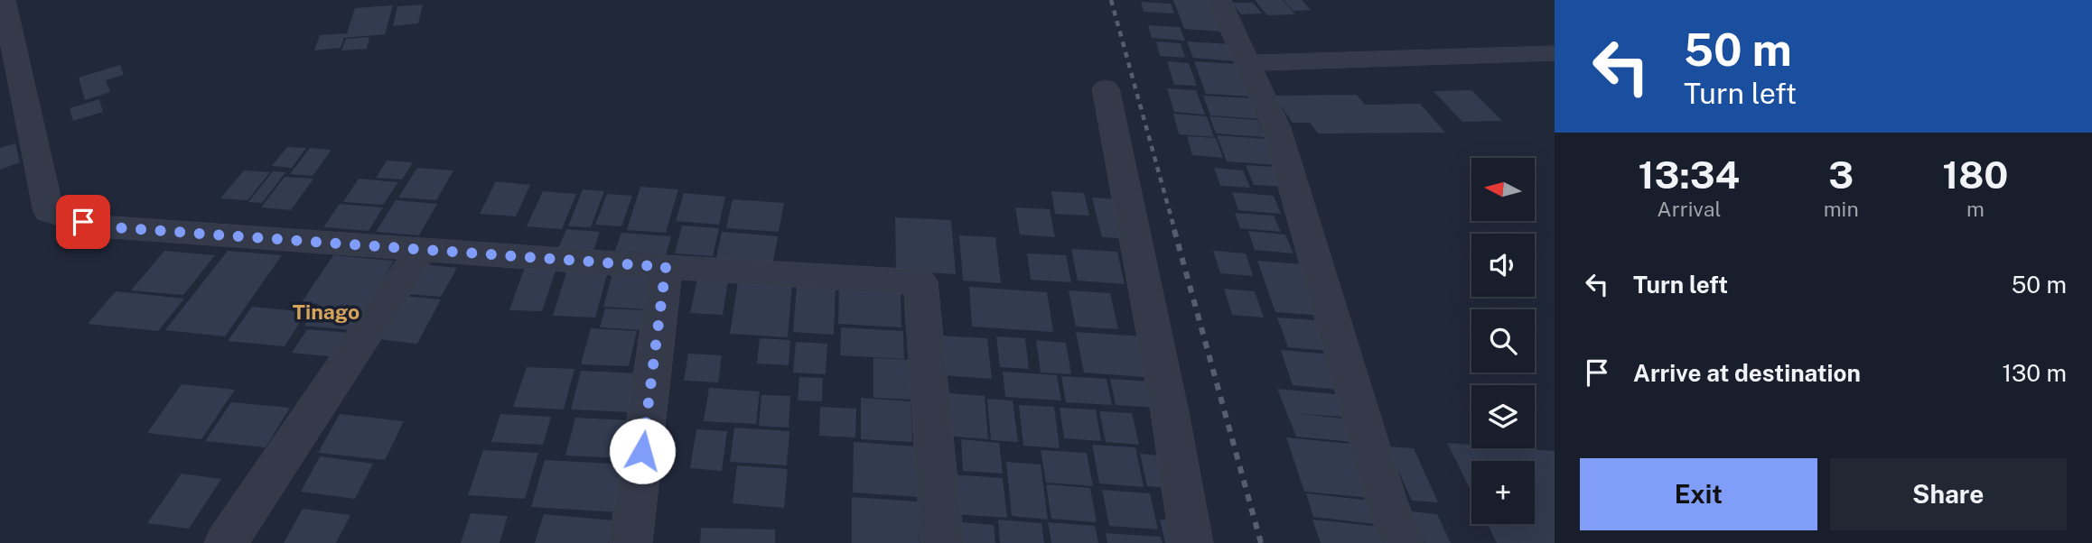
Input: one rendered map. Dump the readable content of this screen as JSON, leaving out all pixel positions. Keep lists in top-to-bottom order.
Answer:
{
  "districts": ["Tinago"],
  "north": "left",
  "page": {
    "turn": ["50 m", "Turn left"],
    "eta": [
      "13:34",
      "Arrival",
      "3",
      "min",
      "180",
      "m"
    ],
    "map_buttons": "+",
    "list": [
      {
        "name": "Turn left",
        "value": "50 m"
      },
      {
        "name": "Arrive at destination",
        "value": "130 m"
      }
    ],
    "buttons": ["Exit", "Share"]
  }
}
